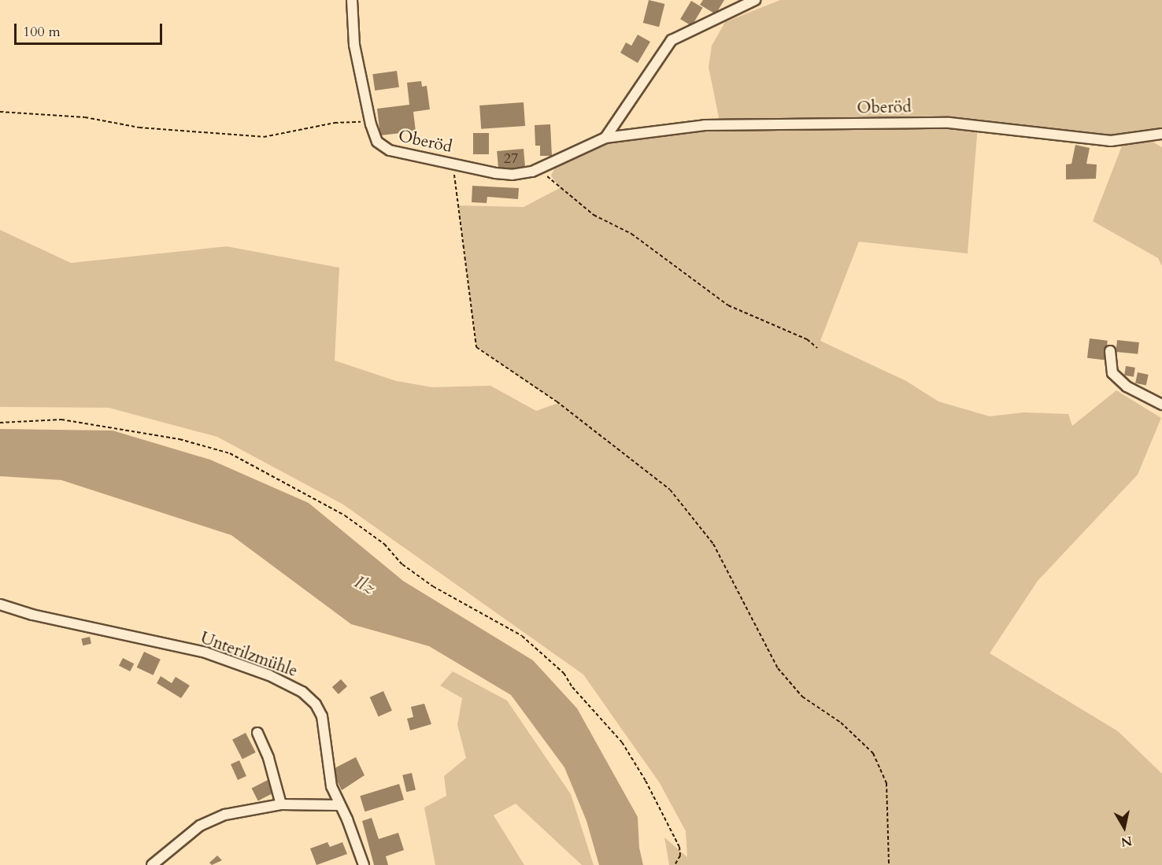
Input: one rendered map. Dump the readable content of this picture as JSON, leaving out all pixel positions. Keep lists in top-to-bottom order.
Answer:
{
  "streets": {
    "street": ["Oberöd", "Unterilzmühle"]
  },
  "water": ["Ilz"],
  "house_numbers": ["27"],
  "scale_bar": "100 m",
  "north": "bottom"
}
